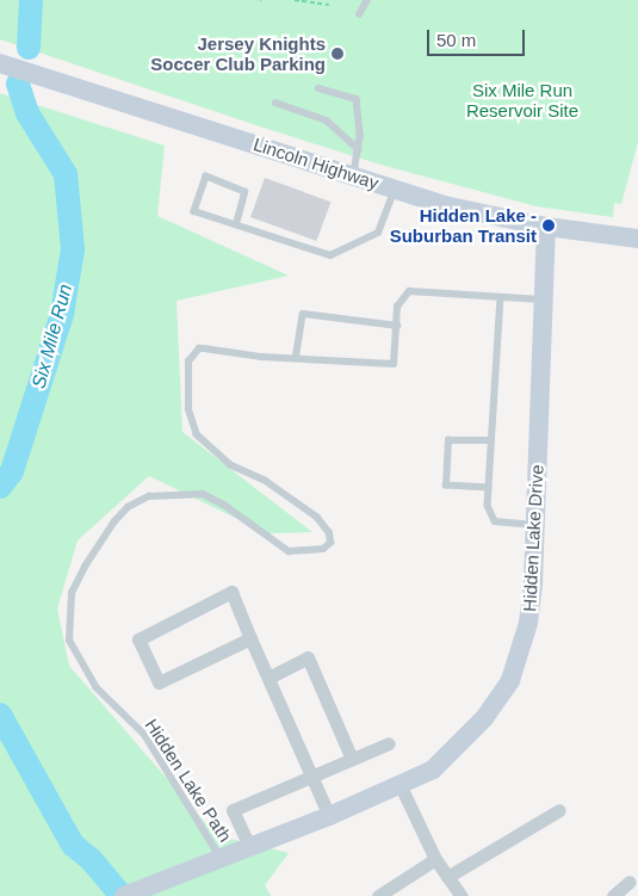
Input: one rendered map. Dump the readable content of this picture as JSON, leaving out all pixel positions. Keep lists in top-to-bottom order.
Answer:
{
  "streets": {
    "street": ["Lincoln Highway", "Hidden Lake Drive"],
    "lane": ["Hidden Lake Path"]
  },
  "crossings": [
    ["Lincoln Highway", "Hidden Lake Drive"],
    ["Hidden Lake Drive", "Hidden Lake Path"]
  ],
  "water": ["Six Mile Run"],
  "parks": ["Six Mile Run Reservoir Site"],
  "places": ["Jersey Knights Soccer Club Parking", "Hidden Lake - Suburban Transit"],
  "scale_bar": "50 m"
}
